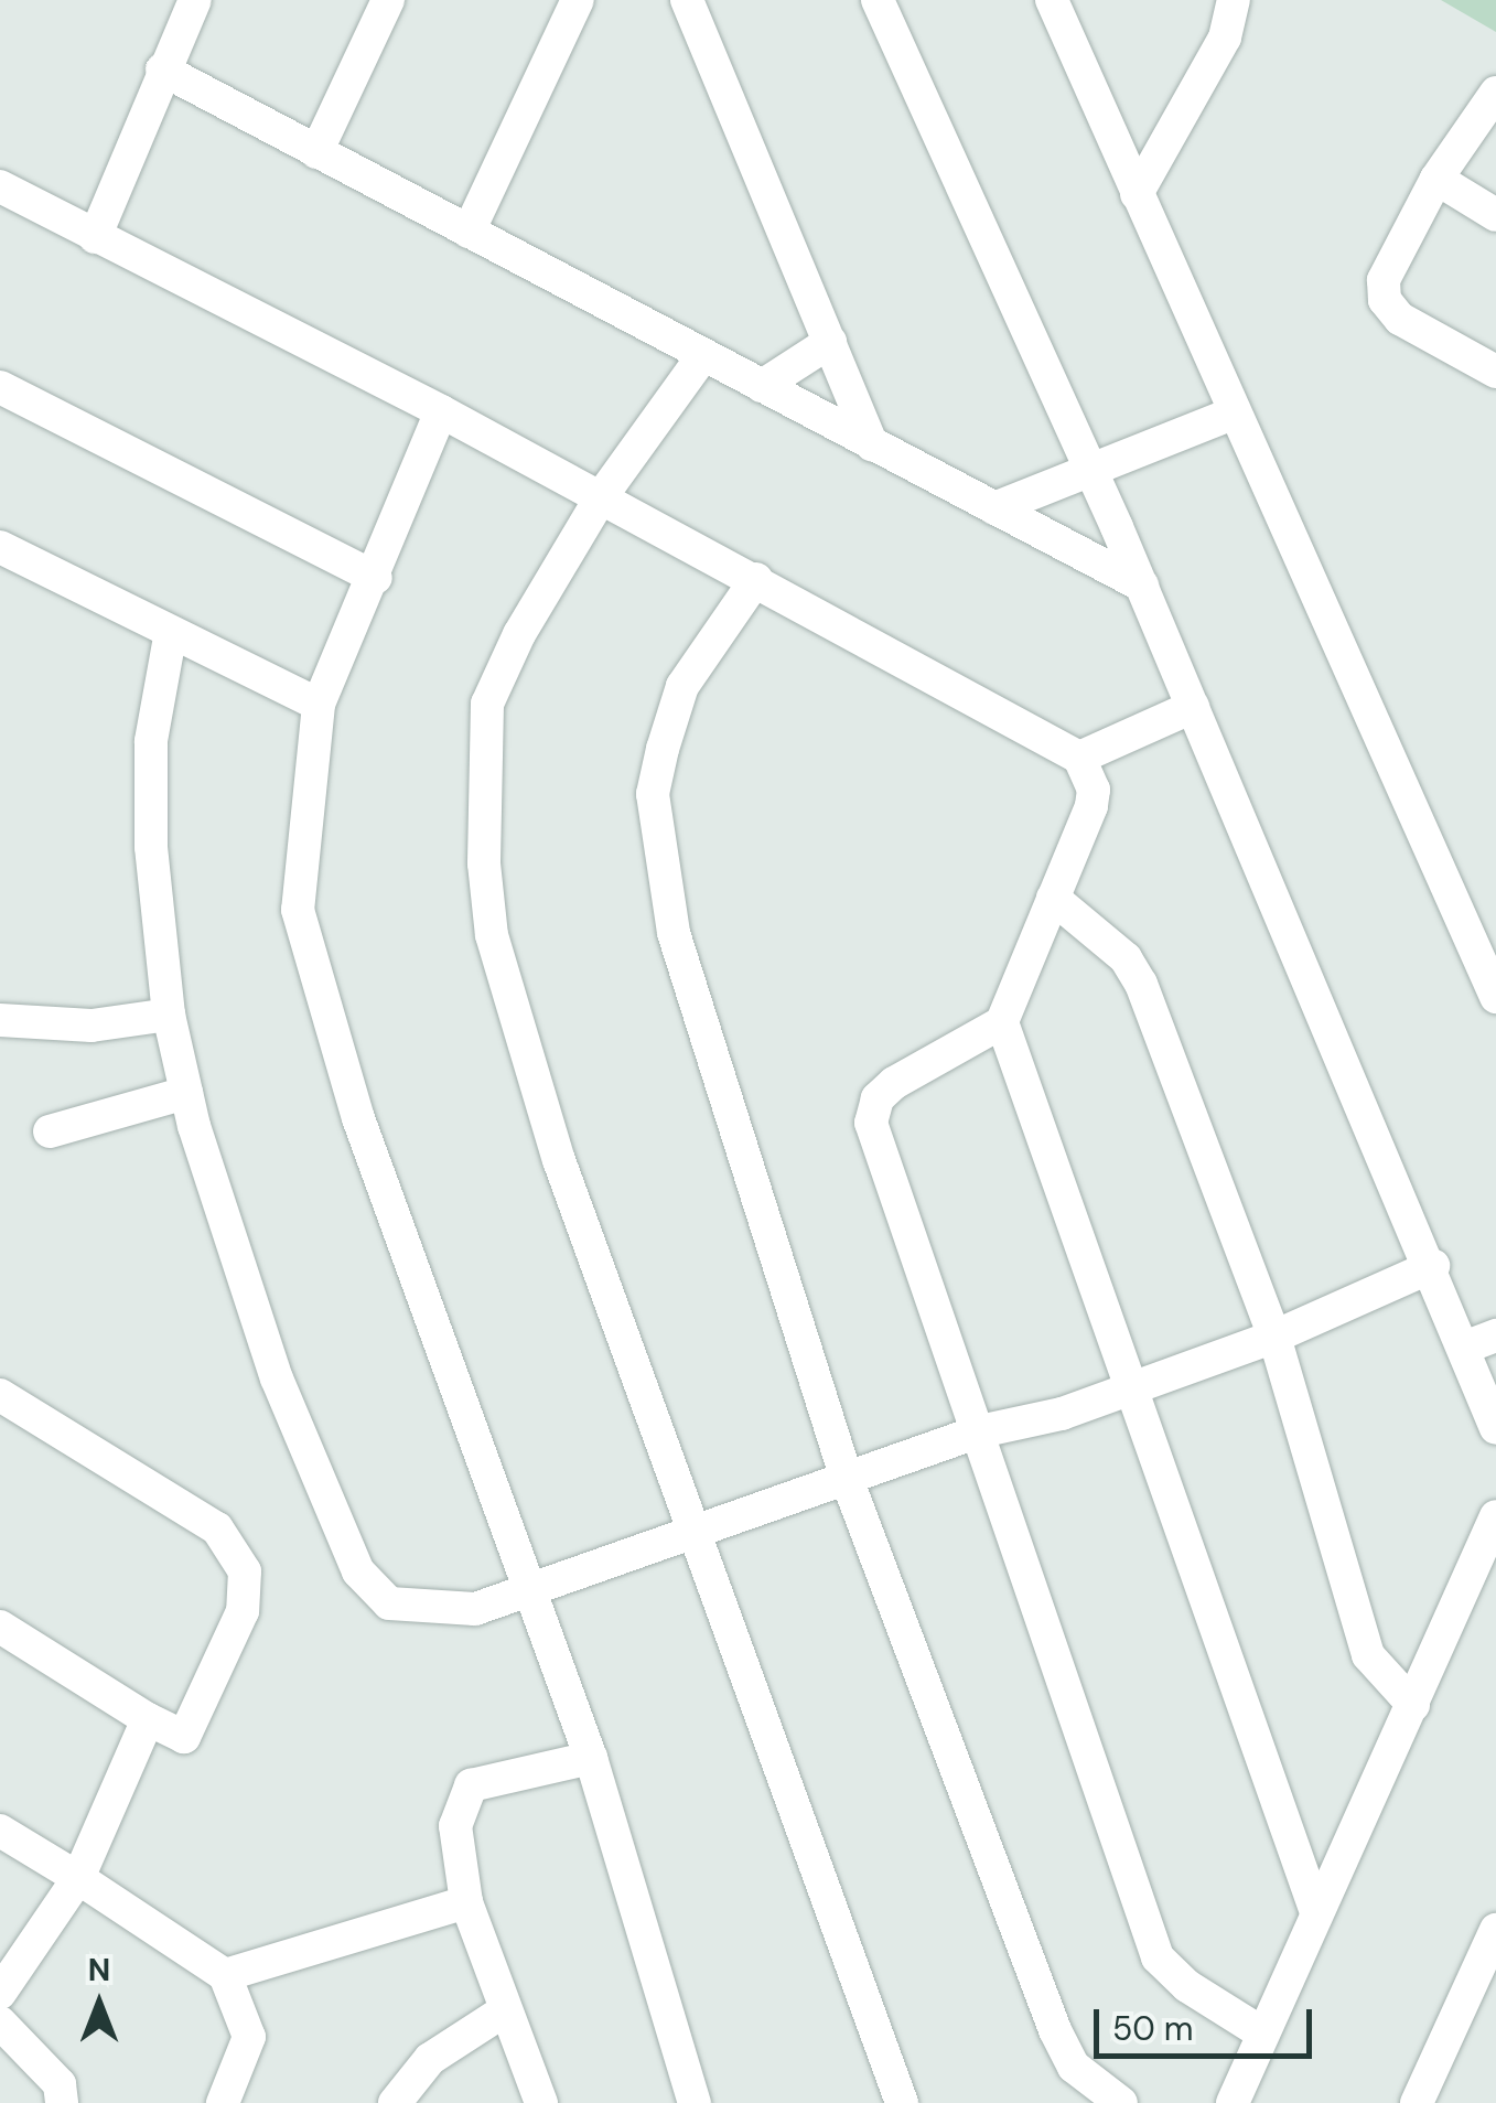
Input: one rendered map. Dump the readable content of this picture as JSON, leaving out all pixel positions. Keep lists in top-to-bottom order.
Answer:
{
  "scale_bar": "50 m",
  "north": "top"
}
